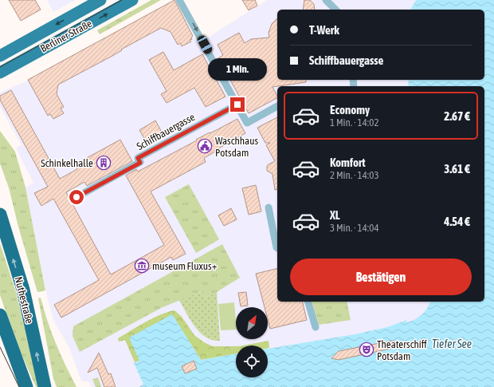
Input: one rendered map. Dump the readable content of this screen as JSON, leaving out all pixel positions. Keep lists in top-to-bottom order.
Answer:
{
  "streets": {
    "highway": ["Nuthestraße"],
    "main road": ["Berliner Straße"],
    "street": ["Schiffbauergasse"]
  },
  "water": ["Tiefer See"],
  "places": {
    "public building": ["Waschhaus Potsdam"],
    "building": ["Schinkelhalle"],
    "museum": ["museum Fluxus+"],
    "theatre": ["Theaterschiff Potsdam"]
  },
  "north": "top right",
  "page": {
    "banner": ["T-Werk", "Schiffbauergasse"],
    "bubble": "1 Min.",
    "list": [
      {
        "name": "Economy",
        "note": "1 Min. · 14:02",
        "value": "2.67 €"
      },
      {
        "name": "Komfort",
        "note": "2 Min. · 14:03",
        "value": "3.61 €"
      },
      {
        "name": "XL",
        "note": "3 Min. · 14:04",
        "value": "4.54 €"
      }
    ],
    "buttons": "Bestätigen"
  }
}
